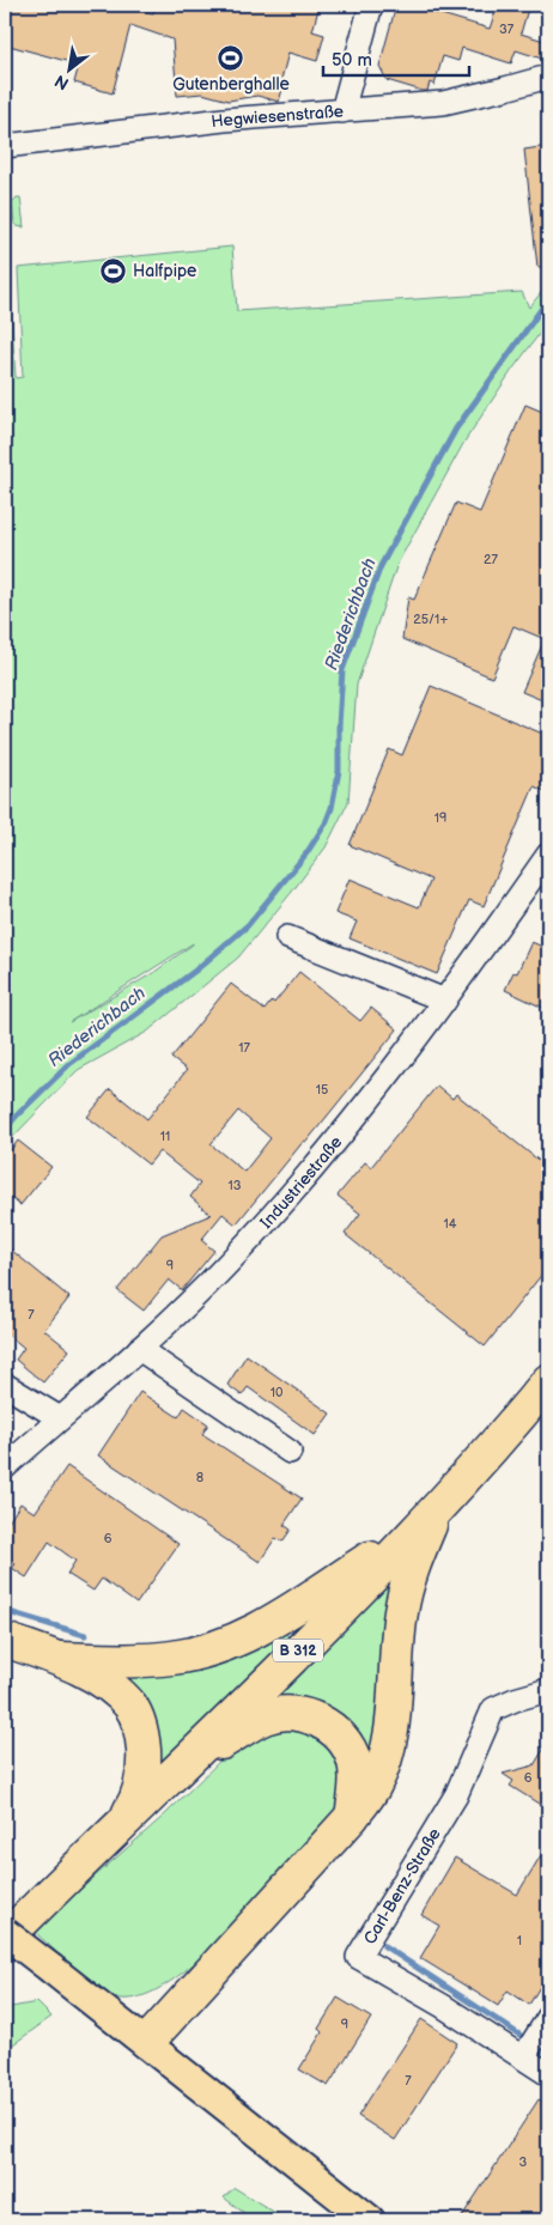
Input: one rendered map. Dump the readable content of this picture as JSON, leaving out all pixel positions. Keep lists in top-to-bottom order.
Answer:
{
  "streets": {
    "highway": ["B 312"],
    "street": ["Hegwiesenstraße", "Industriestraße", "Carl-Benz-Straße"]
  },
  "water": ["Riederichbach"],
  "places": {
    "sports": ["Gutenberghalle", "Halfpipe"]
  },
  "house_numbers": [
    "37",
    "27",
    "25/1+",
    "19",
    "17",
    "15",
    "11",
    "13",
    "14",
    "9",
    "7",
    "10",
    "8",
    "6",
    "6",
    "1",
    "9",
    "7",
    "3"
  ],
  "scale_bar": "50 m",
  "north": "bottom left"
}
